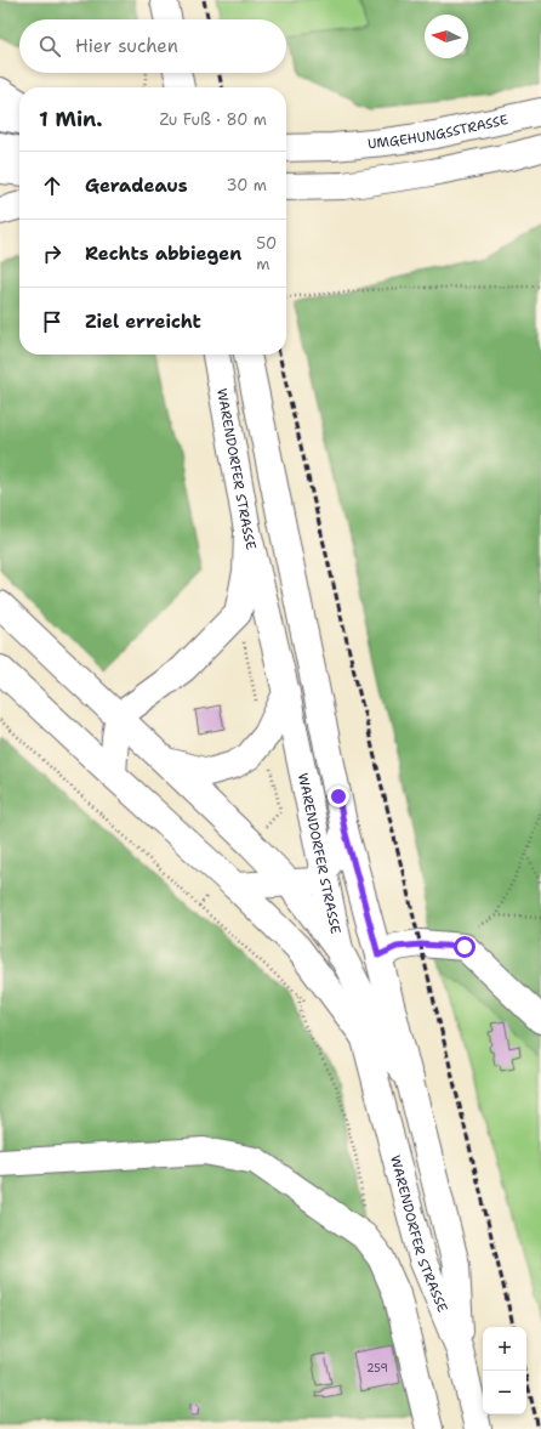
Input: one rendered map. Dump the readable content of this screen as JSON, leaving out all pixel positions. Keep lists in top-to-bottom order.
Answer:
{
  "streets": {
    "main road": ["UMGEHUNGSSTRASSE", "WARENDORFER STRASSE"]
  },
  "house_numbers": ["259"],
  "north": "left",
  "page": {
    "search": "Hier suchen",
    "heading": ["1 Min.", "Zu Fuß · 80 m"],
    "list": [
      ["Geradeaus", "30 m"],
      ["Rechts abbiegen", "50 m"],
      "Ziel erreicht"
    ],
    "map_buttons": ["+", "−"]
  }
}
